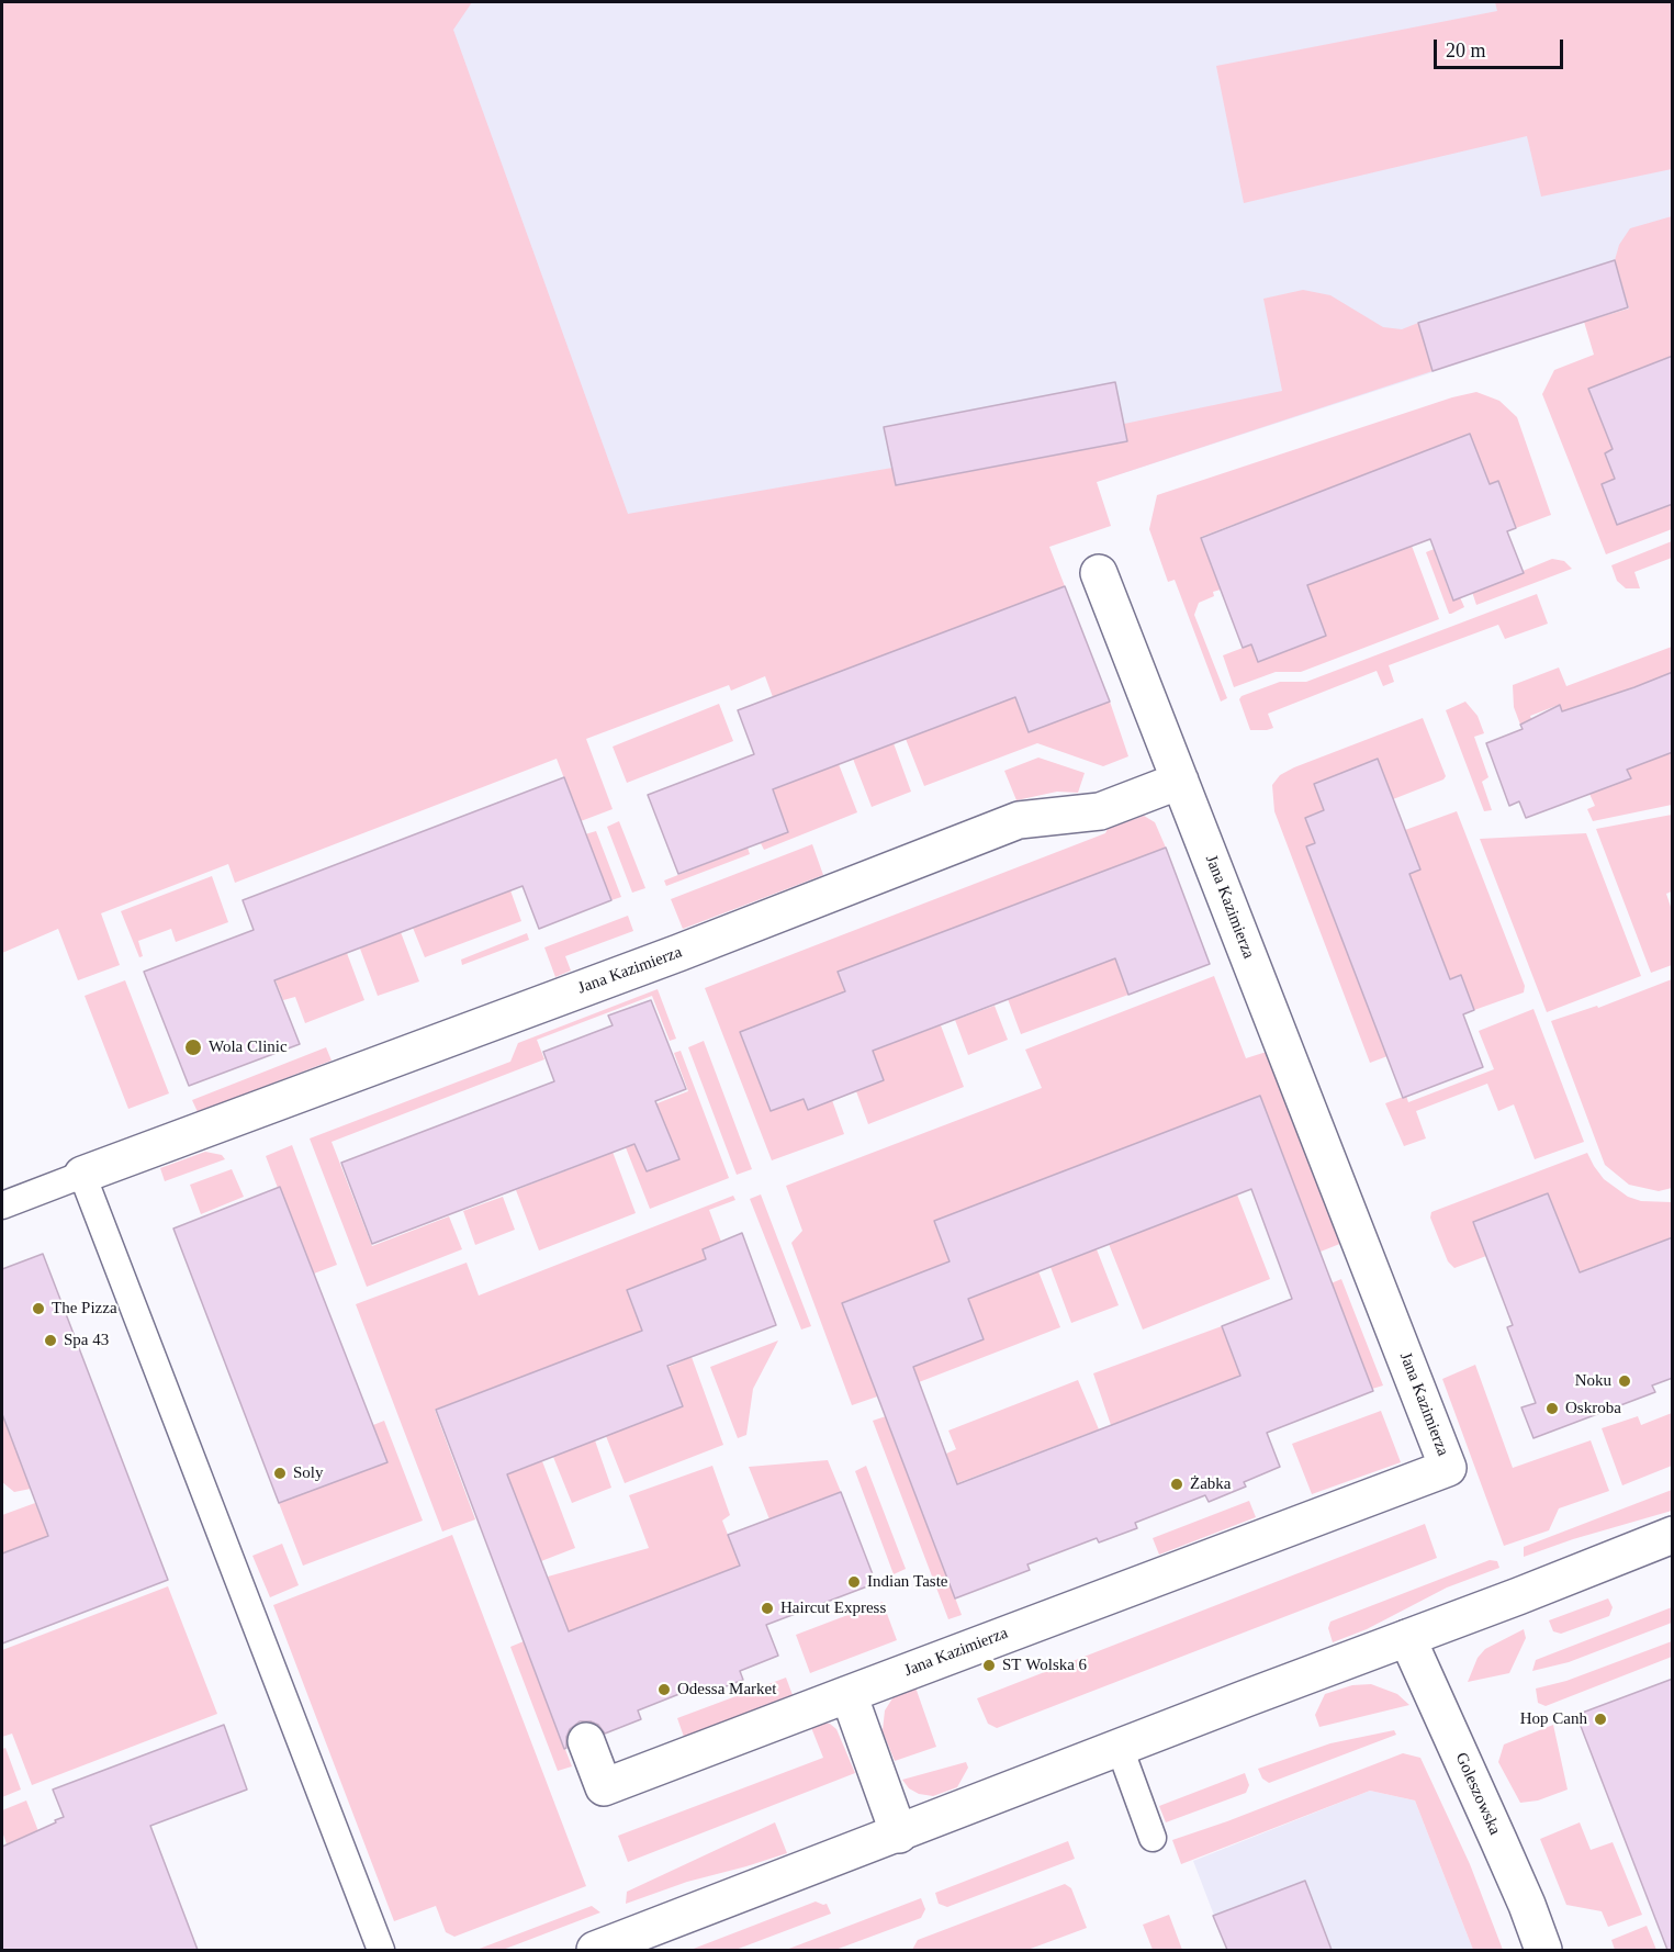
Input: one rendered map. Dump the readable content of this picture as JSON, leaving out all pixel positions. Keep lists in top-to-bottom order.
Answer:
{
  "streets": {
    "street": ["Jana Kazimierza", "Goleszowska"]
  },
  "places": [
    "Wola Clinic",
    "The Pizza",
    "Spa 43",
    "Noku",
    "Oskroba",
    "Soly",
    "Żabka",
    "Indian Taste",
    "Haircut Express",
    "ST Wolska 6",
    "Odessa Market",
    "Hop Canh"
  ],
  "scale_bar": "20 m"
}
